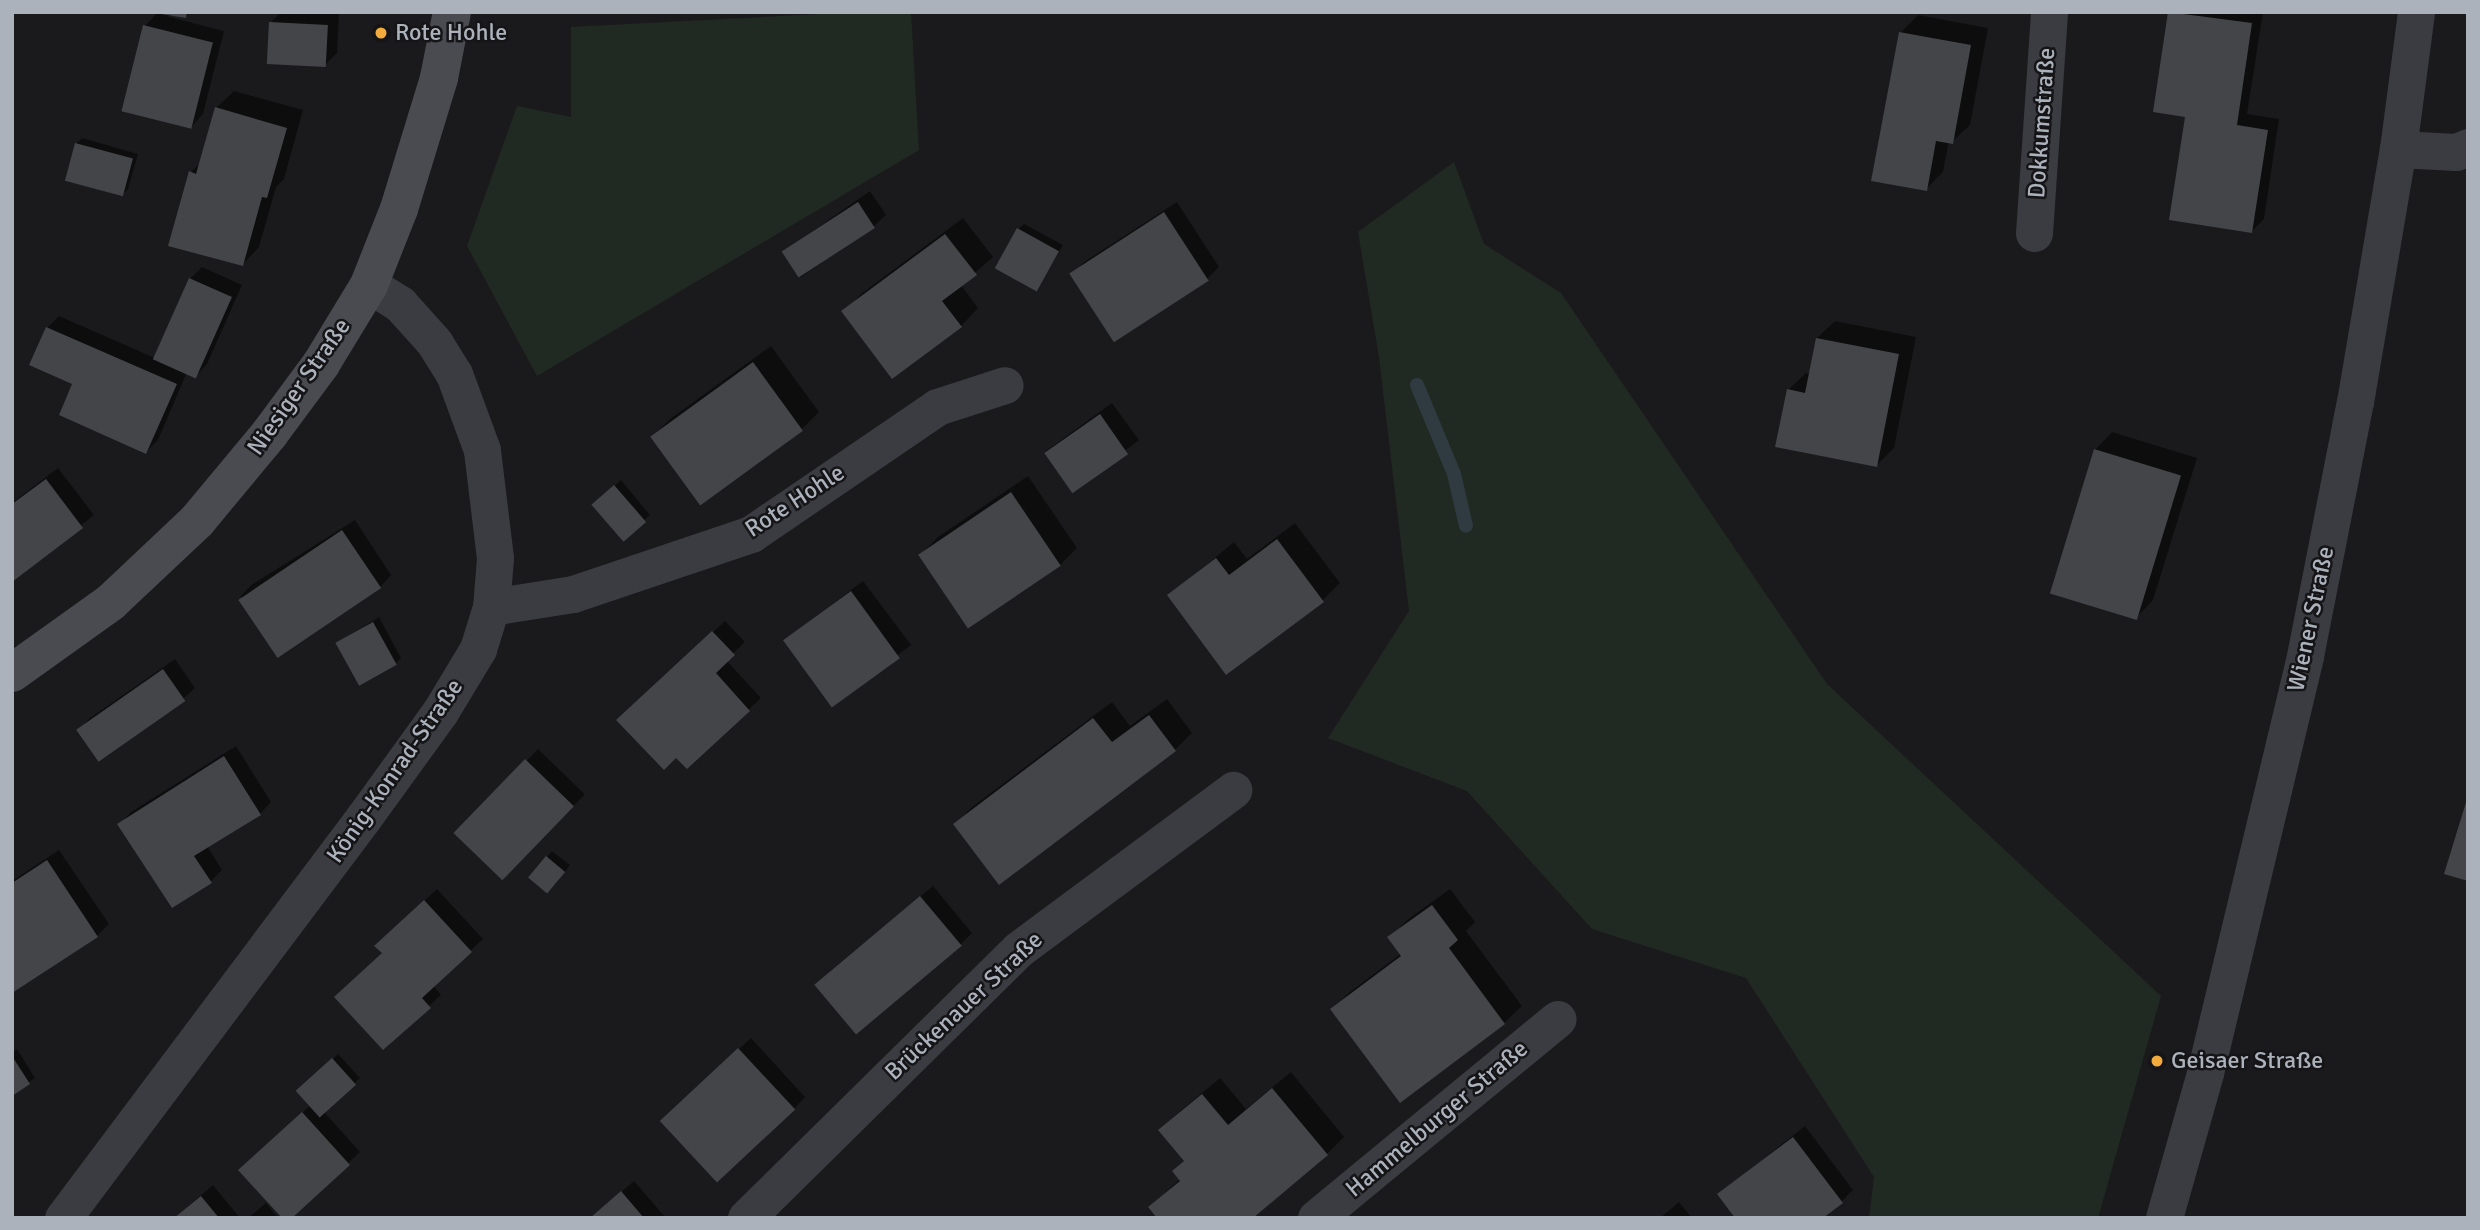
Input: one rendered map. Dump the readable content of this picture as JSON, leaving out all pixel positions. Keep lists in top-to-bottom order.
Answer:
{
  "streets": {
    "main road": ["Niesiger Straße"],
    "street": [
      "Dokkumstraße",
      "Rote Hohle",
      "Wiener Straße",
      "König-Konrad-Straße",
      "Brückenauer Straße",
      "Hammelburger Straße"
    ]
  },
  "crossings": [
    ["Niesiger Straße", "König-Konrad-Straße"],
    ["Rote Hohle", "König-Konrad-Straße"]
  ],
  "places": ["Rote Hohle", "Geisaer Straße"]
}
